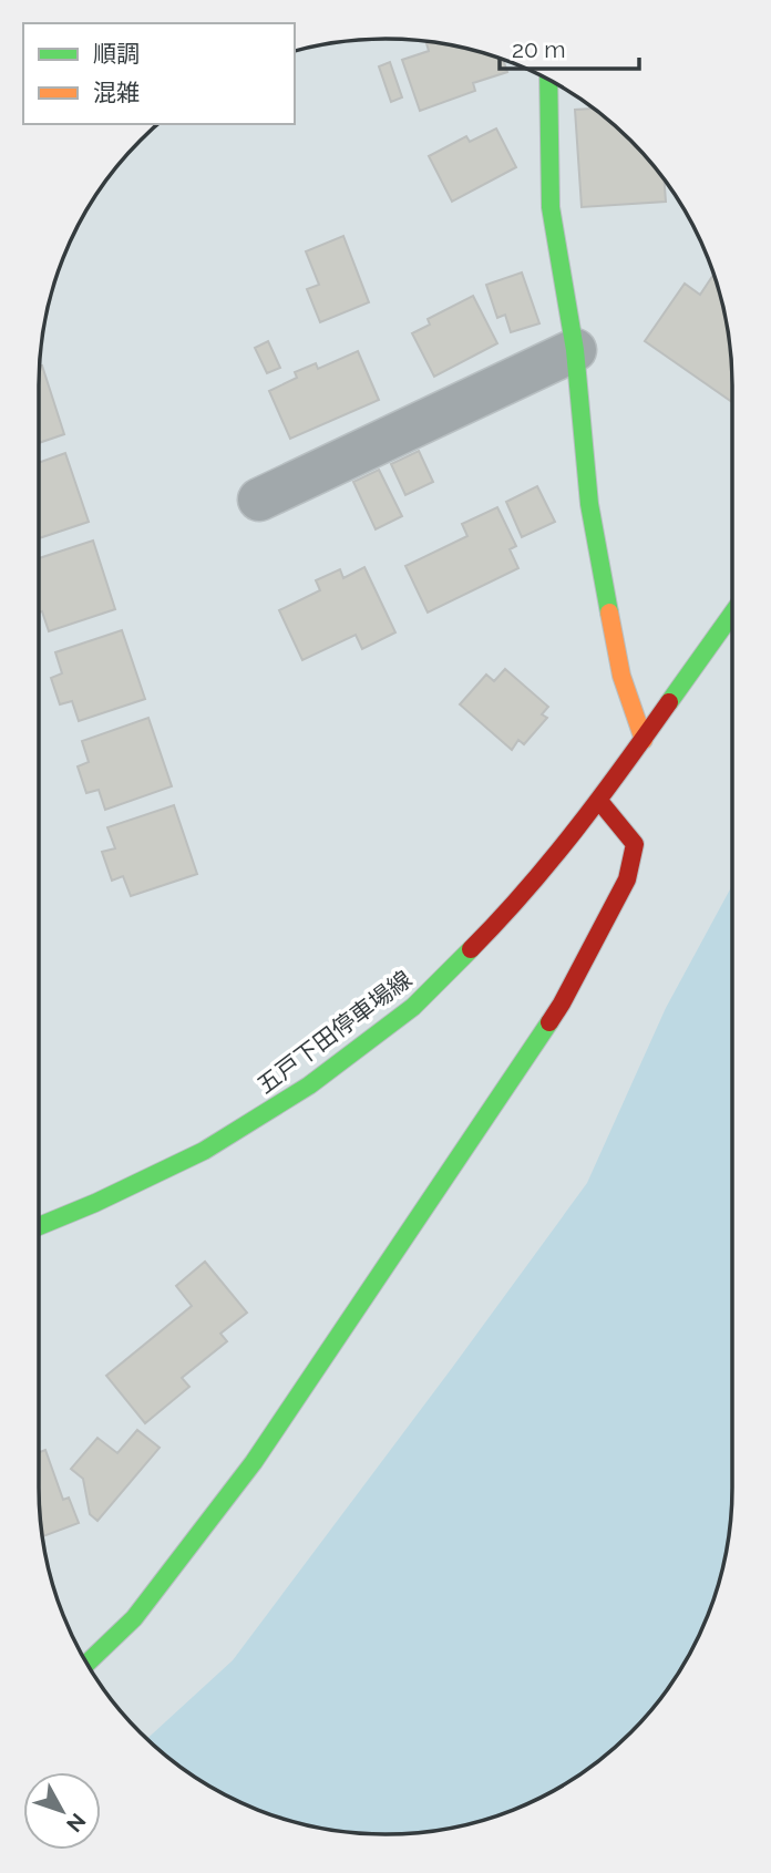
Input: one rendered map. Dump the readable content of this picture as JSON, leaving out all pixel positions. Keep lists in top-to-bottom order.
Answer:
{
  "streets": {
    "street": ["五戸下田停車場線"]
  },
  "legend": ["順調", "混雑"],
  "scale_bar": "20 m",
  "north": "bottom right"
}
